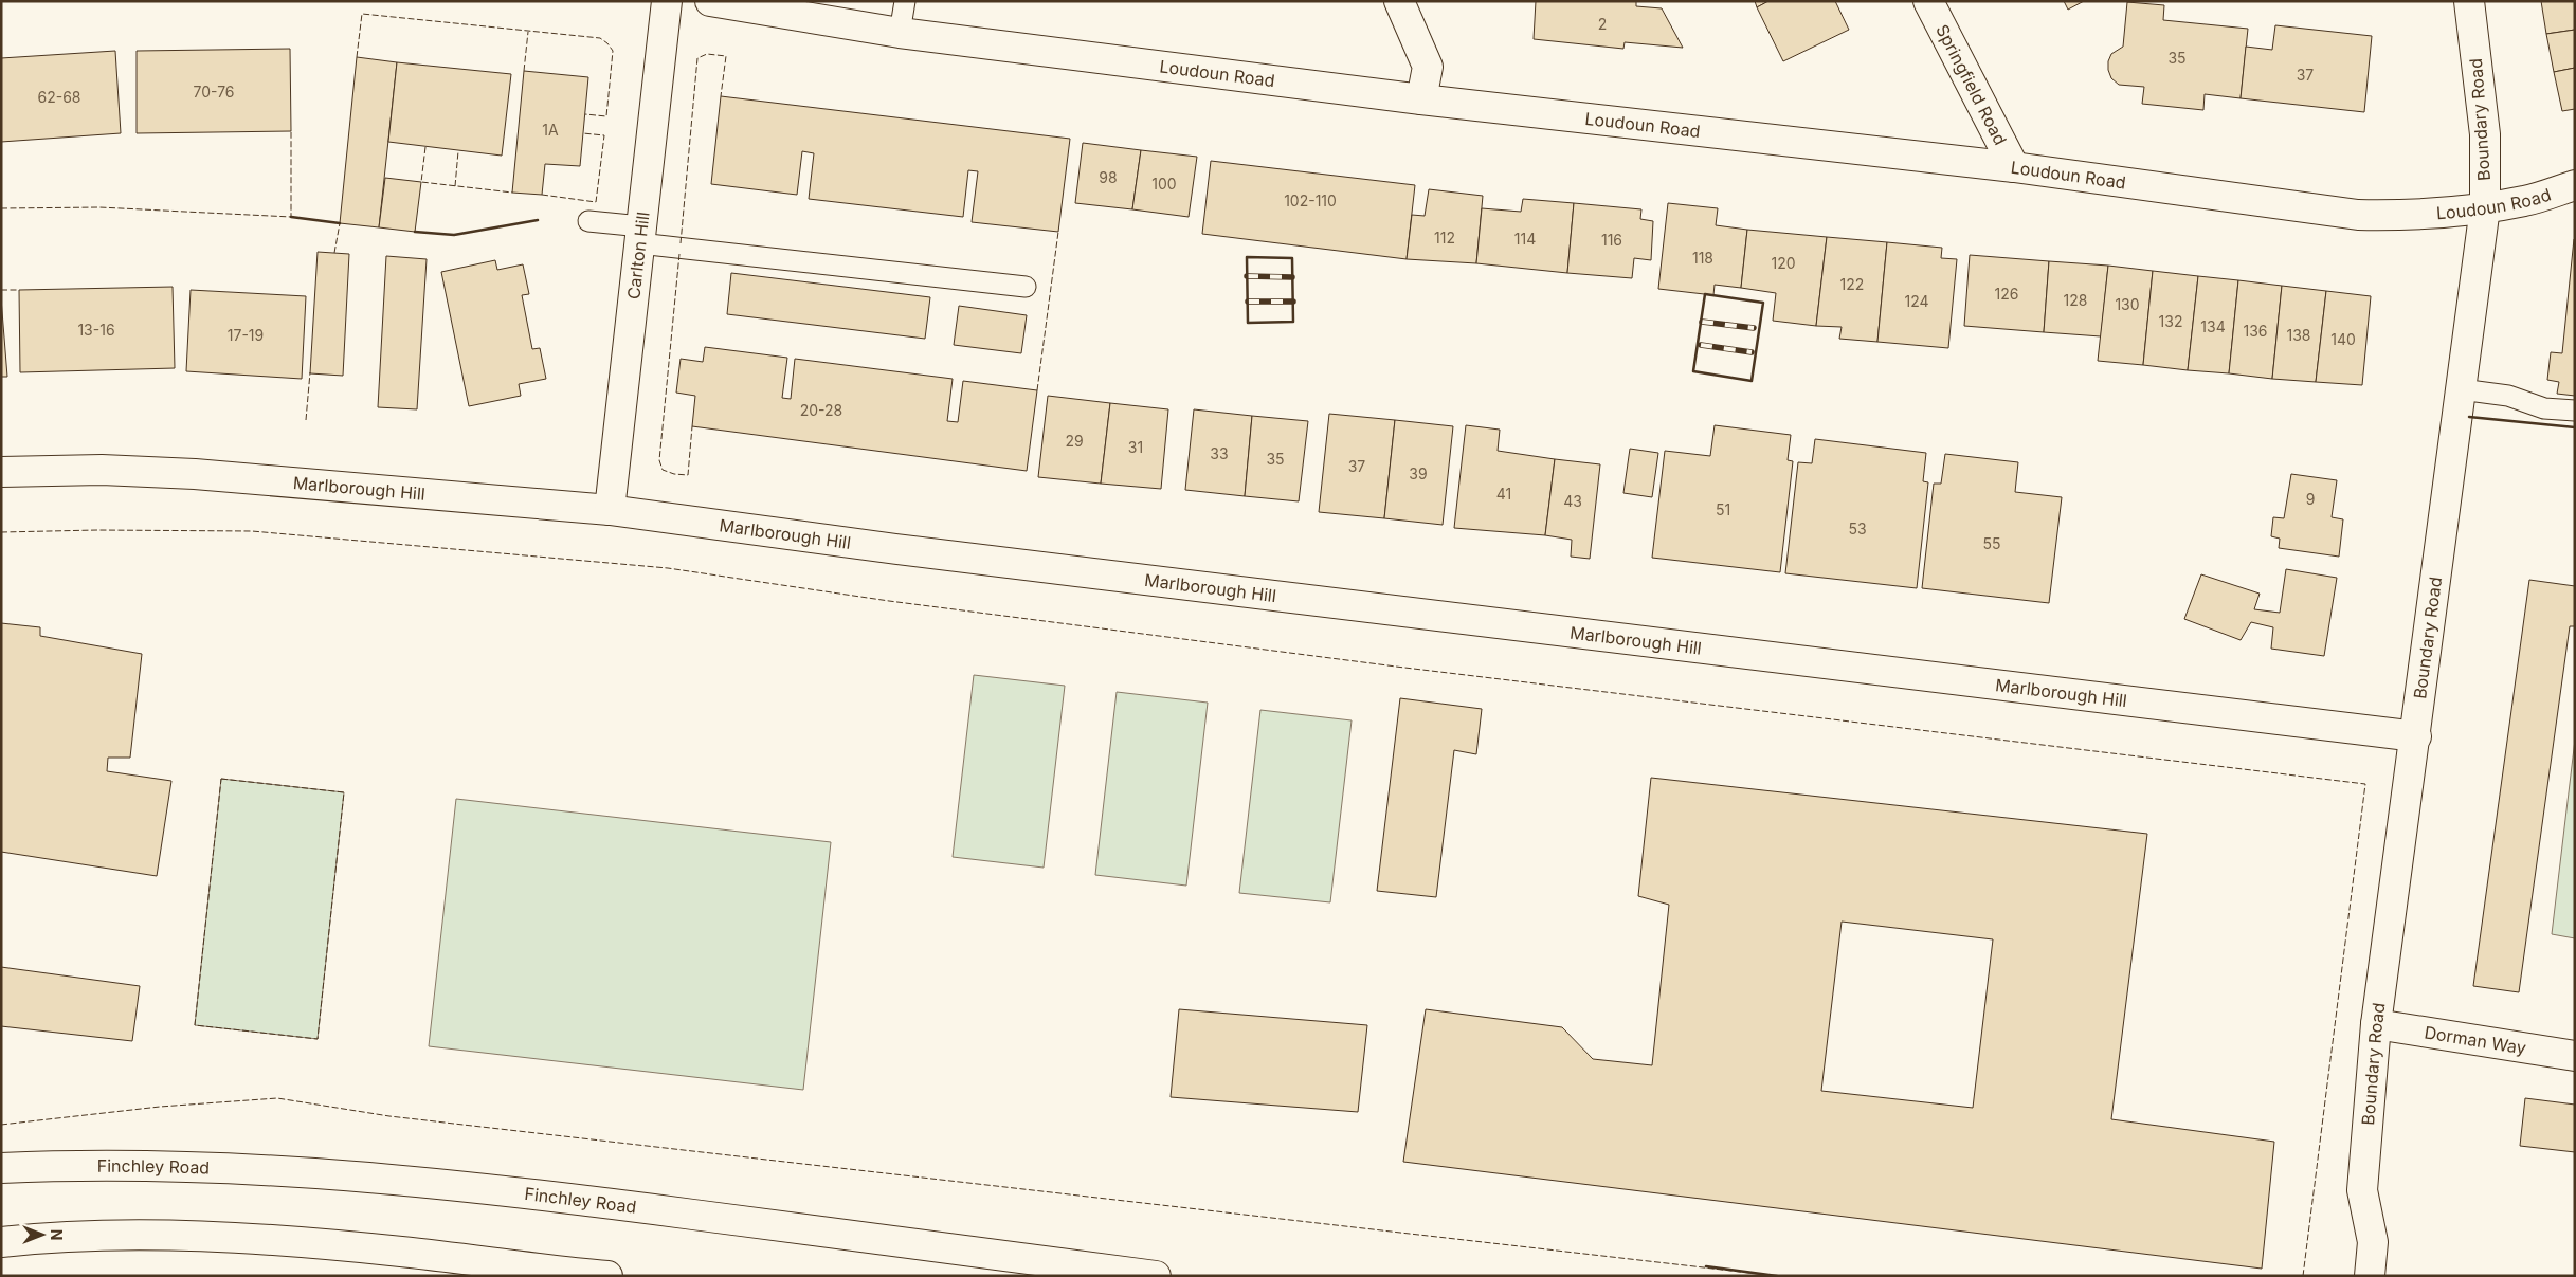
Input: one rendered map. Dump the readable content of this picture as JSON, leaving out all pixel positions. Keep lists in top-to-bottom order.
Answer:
{
  "streets": {
    "main road": [
      "Loudoun Road",
      "Springfield Road",
      "Boundary Road",
      "Carlton Hill",
      "Marlborough Hill",
      "Dorman Way",
      "Finchley Road"
    ]
  },
  "crossings": [
    ["Loudoun Road", "Springfield Road"],
    ["Loudoun Road", "Boundary Road"],
    ["Boundary Road", "Marlborough Hill"],
    ["Boundary Road", "Dorman Way"],
    ["Carlton Hill", "Marlborough Hill"]
  ],
  "house_numbers": [
    "2",
    "35",
    "37",
    "70-76",
    "62-68",
    "1A",
    "98",
    "100",
    "102-110",
    "112",
    "114",
    "116",
    "118",
    "120",
    "122",
    "126",
    "128",
    "124",
    "130",
    "132",
    "134",
    "13-16",
    "136",
    "17-19",
    "138",
    "140",
    "20-28",
    "29",
    "31",
    "33",
    "35",
    "37",
    "39",
    "41",
    "9",
    "43",
    "51",
    "53",
    "55"
  ],
  "north": "right"
}
